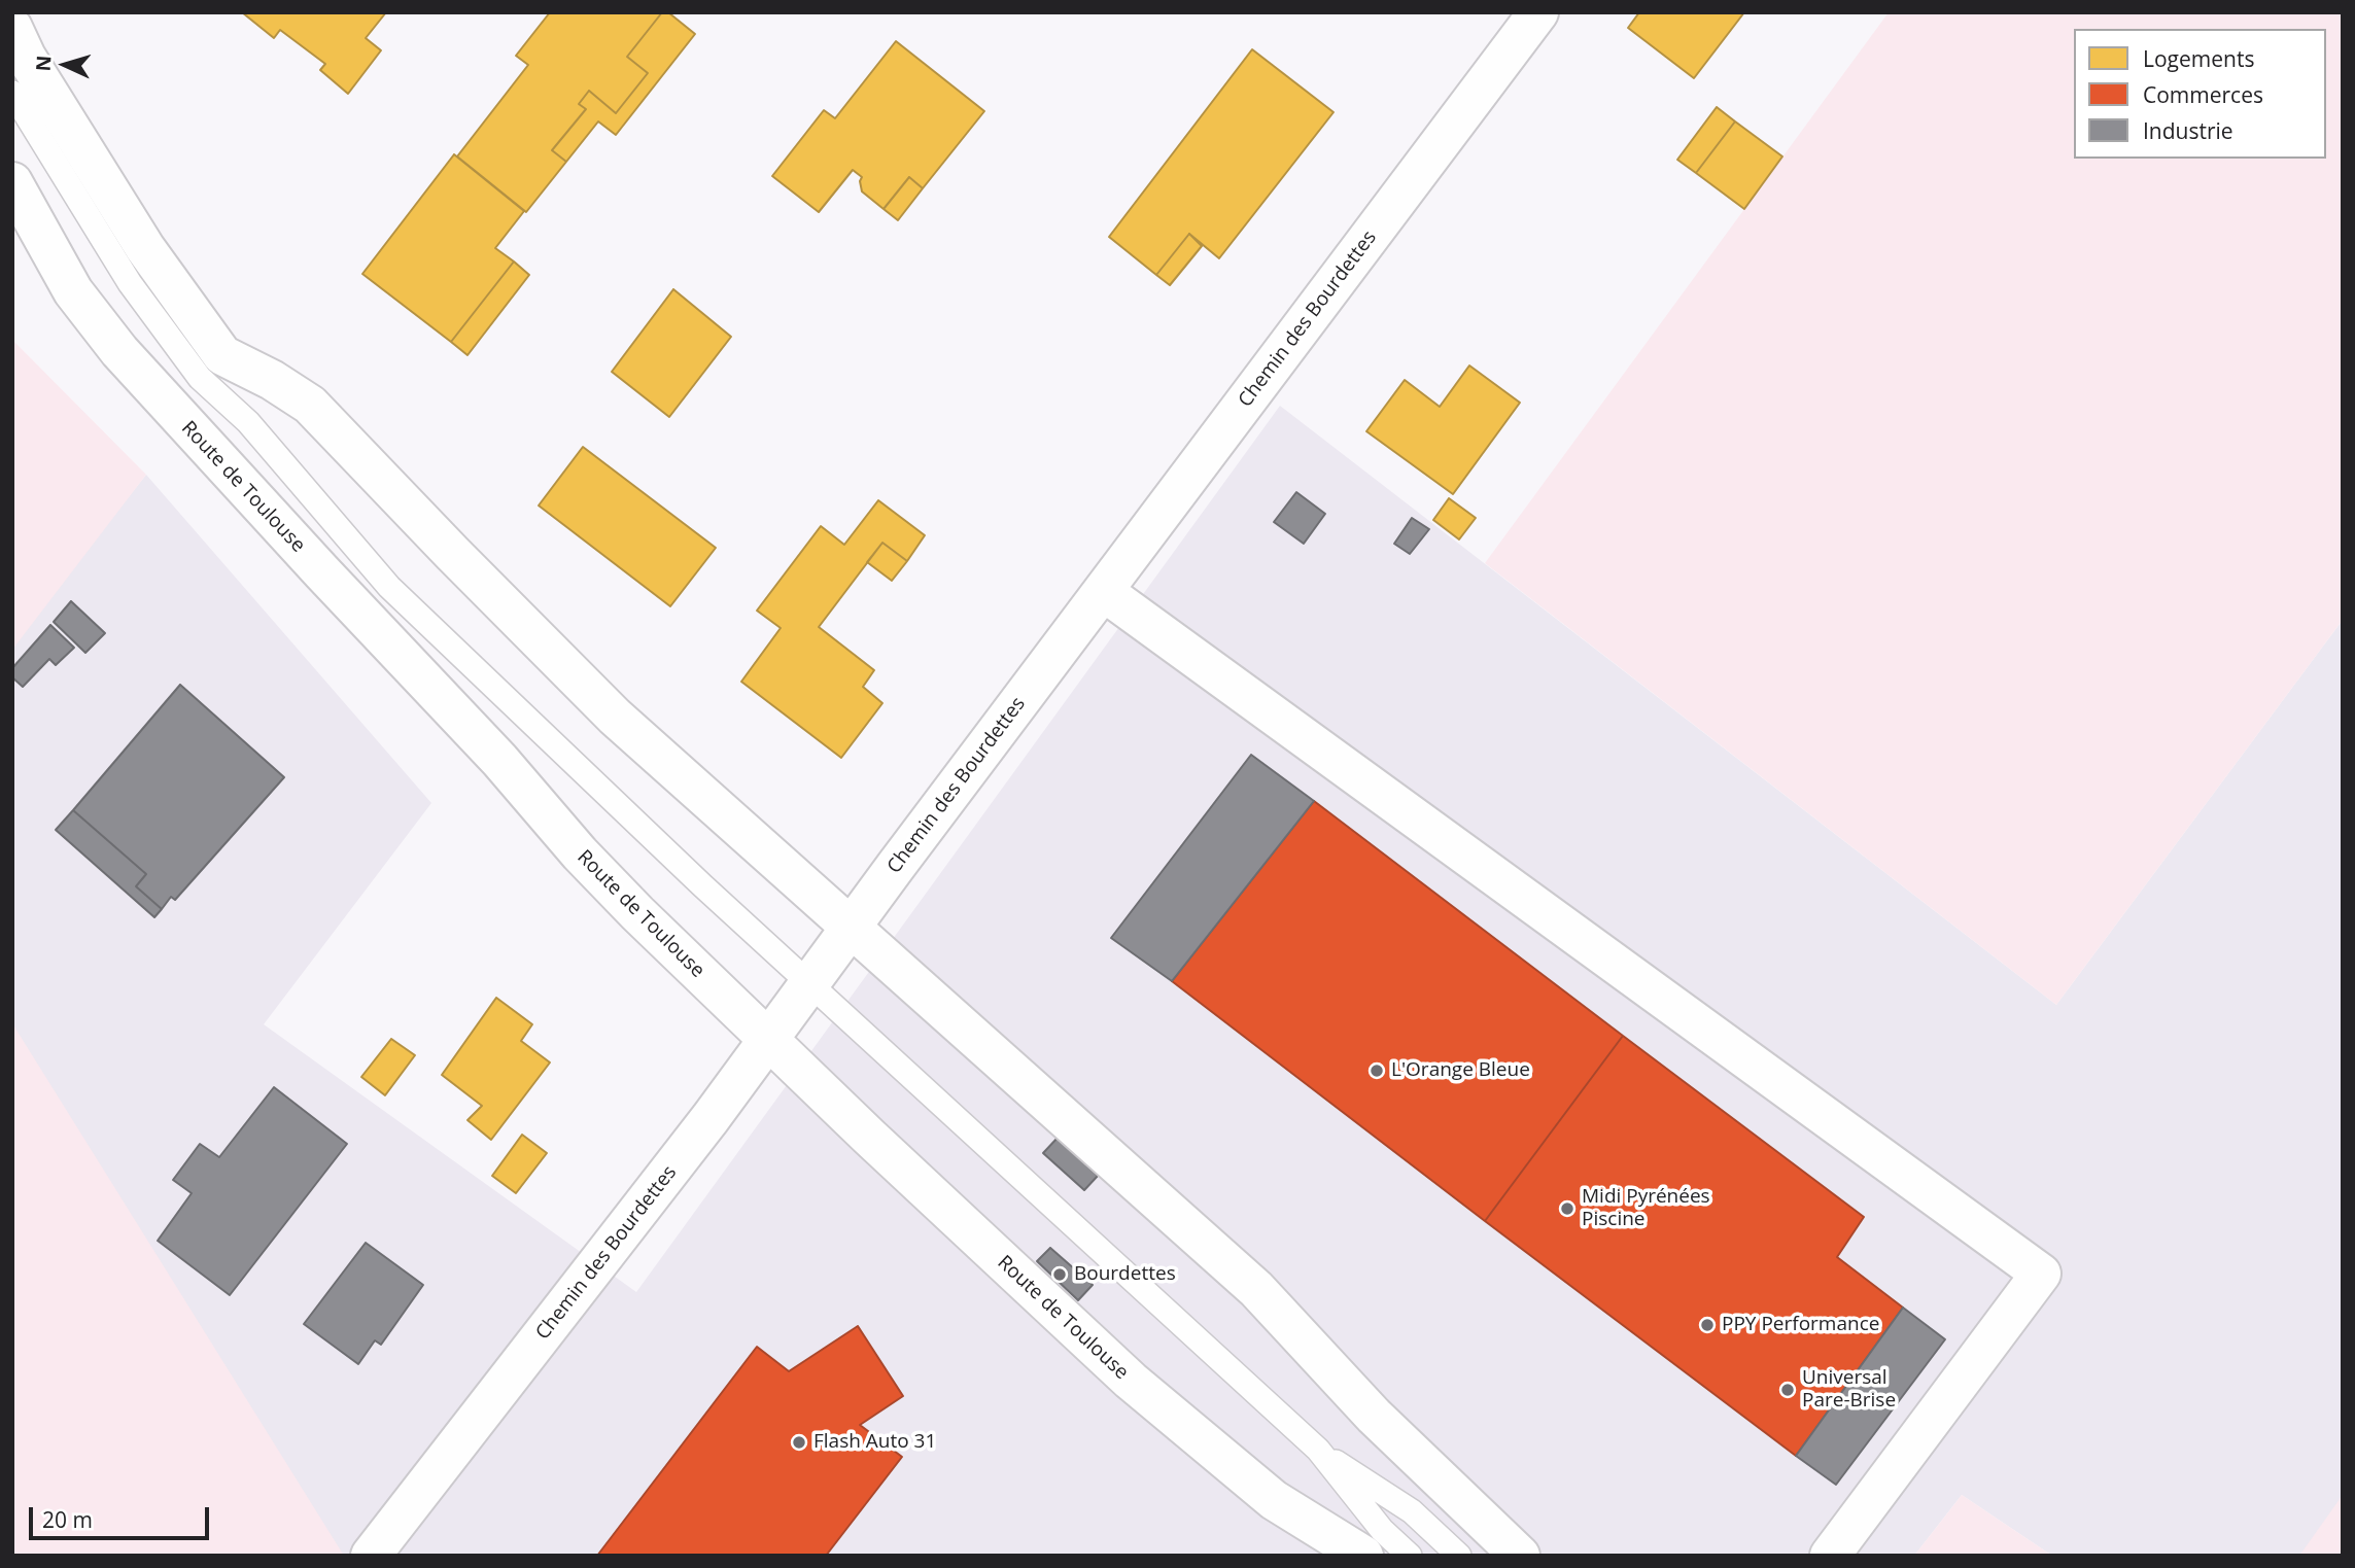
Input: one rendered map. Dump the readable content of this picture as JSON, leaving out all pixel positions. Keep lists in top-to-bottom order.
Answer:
{
  "streets": {
    "main road": ["Chemin des Bourdettes", "Route de Toulouse"]
  },
  "crossings": [
    ["Chemin des Bourdettes", "Route de Toulouse"]
  ],
  "places": [
    "L'Orange Bleue",
    "Midi Pyrénées Piscine",
    "Bourdettes",
    "PPY Performance",
    "Universal Pare-Brise",
    "Flash Auto 31"
  ],
  "legend": ["Logements", "Commerces", "Industrie"],
  "scale_bar": "20 m",
  "north": "left"
}
